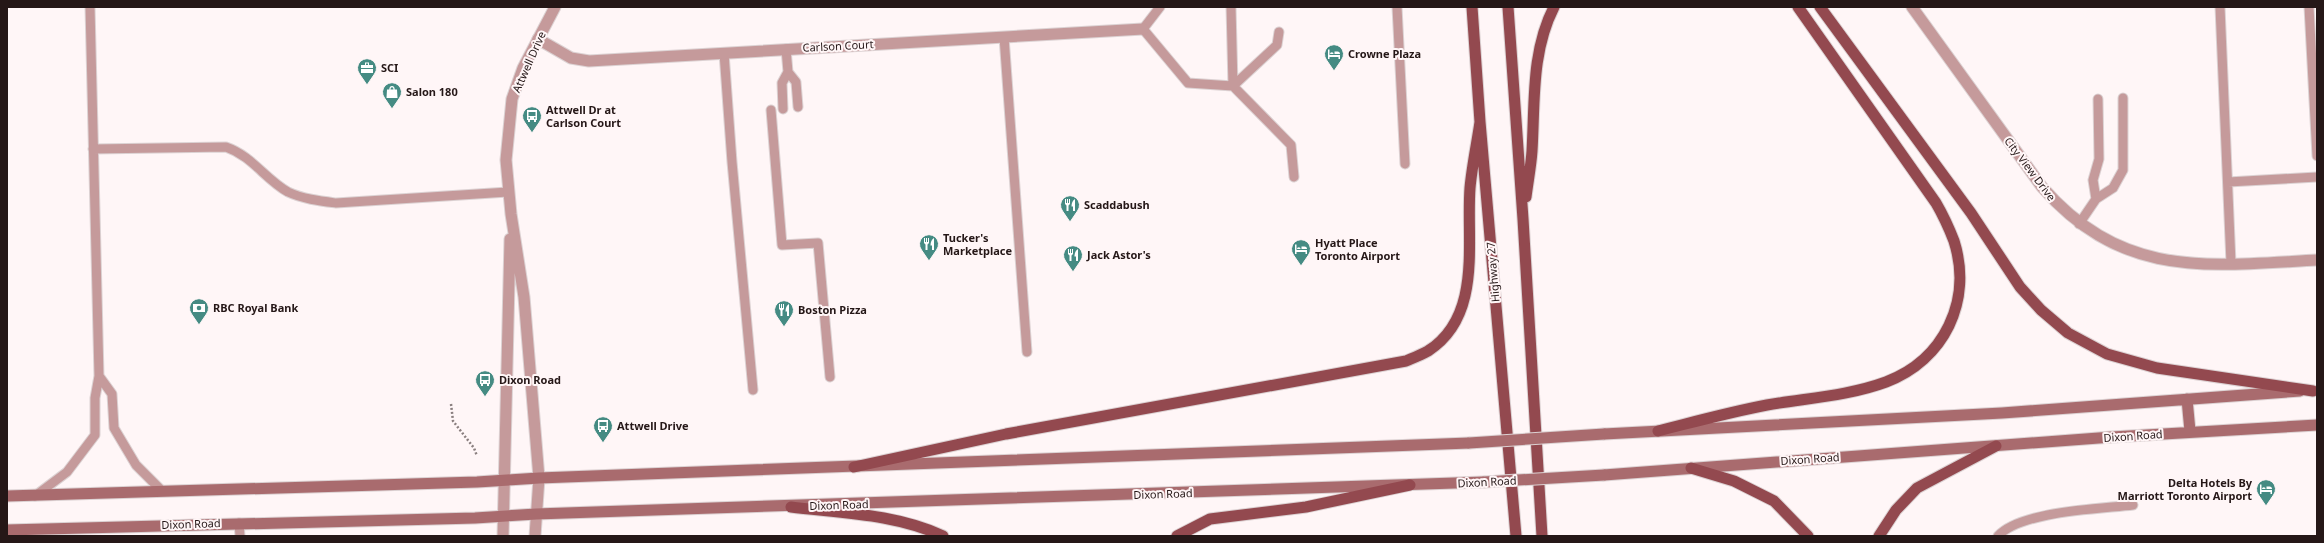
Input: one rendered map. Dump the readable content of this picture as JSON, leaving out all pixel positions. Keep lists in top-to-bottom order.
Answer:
{
  "streets": {
    "main road": ["Highway 27", "Dixon Road"],
    "street": ["Carlson Court", "Attwell Drive", "City View Drive"]
  },
  "crossings": [
    ["Carlson Court", "Attwell Drive"],
    ["Attwell Drive", "Dixon Road"]
  ],
  "places": {
    "hotel": ["Crowne Plaza", "Hyatt Place Toronto Airport", "Delta Hotels By Marriott Toronto Airport"],
    "office": ["SCI"],
    "shop": ["Salon 180"],
    "bus stop": ["Attwell Dr at Carlson Court", "Dixon Road", "Attwell Drive"],
    "restaurant": [
      "Scaddabush",
      "Tucker's Marketplace",
      "Jack Astor's",
      "Boston Pizza"
    ],
    "bank": ["RBC Royal Bank"]
  }
}
